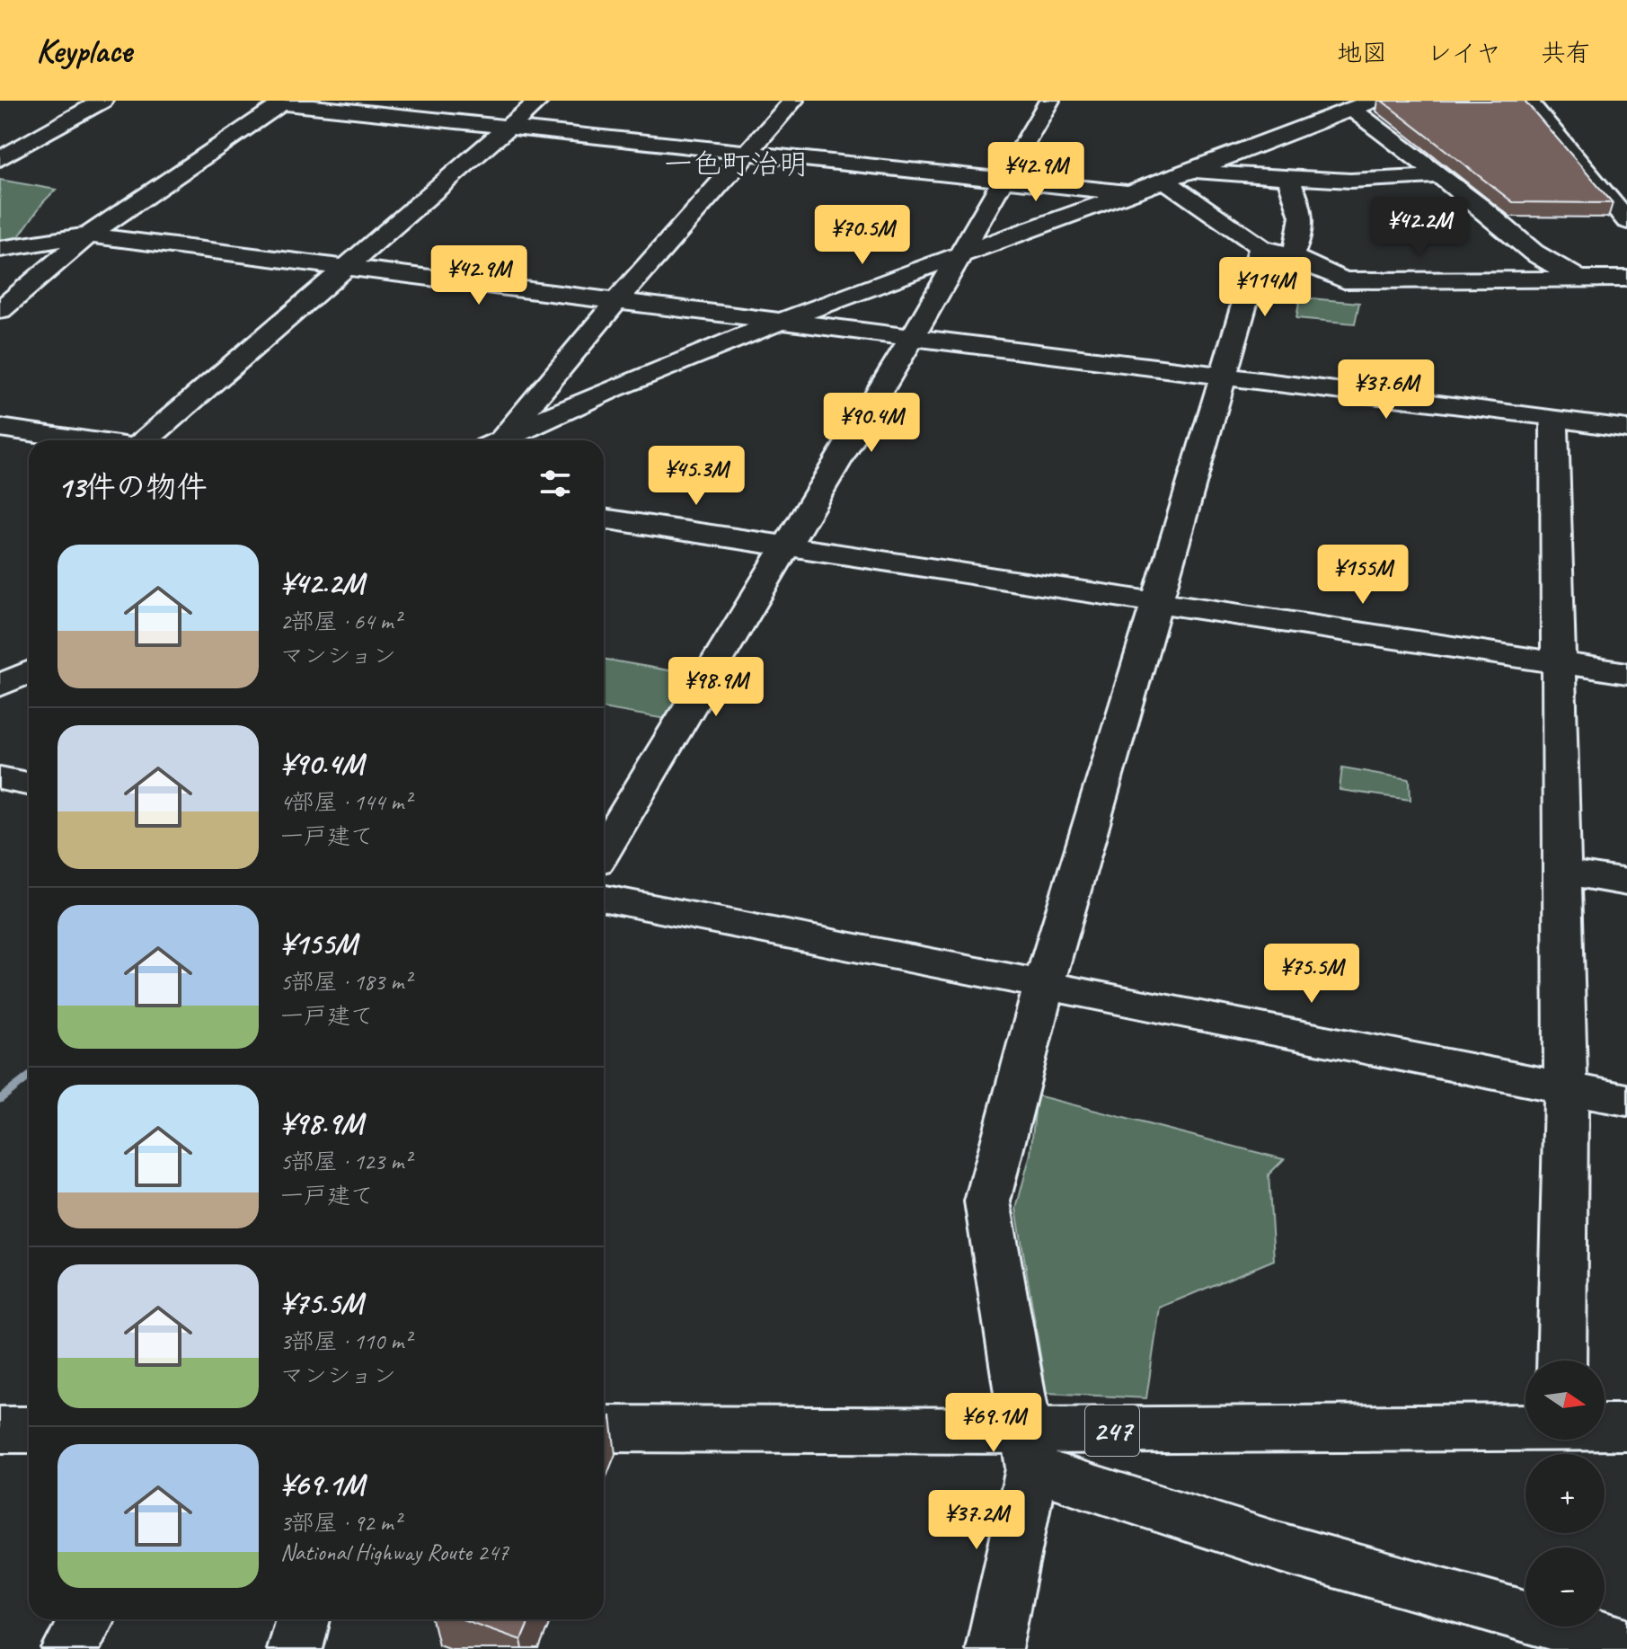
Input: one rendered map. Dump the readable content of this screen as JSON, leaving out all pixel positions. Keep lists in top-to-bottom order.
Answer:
{
  "streets": {
    "highway": ["247"]
  },
  "districts": ["一色町治明"],
  "north": "right",
  "page": {
    "header": "Keyplace",
    "nav": ["地図", "レイヤ", "共有"],
    "price": [
      "¥42.9M",
      "¥42.2M",
      "¥70.5M",
      "¥42.9M",
      "¥114M",
      "¥37.6M",
      "¥90.4M",
      "¥45.3M",
      "¥155M",
      "¥98.9M",
      "¥75.5M",
      "¥69.1M",
      "¥37.2M"
    ],
    "heading": "13件の物件",
    "list": [
      {
        "name": "¥42.2M",
        "note": "2部屋 · 64 m² · マンション"
      },
      {
        "name": "¥90.4M",
        "note": "4部屋 · 144 m² · 一戸建て"
      },
      {
        "name": "¥155M",
        "note": "5部屋 · 183 m² · 一戸建て"
      },
      {
        "name": "¥98.9M",
        "note": "5部屋 · 123 m² · 一戸建て"
      },
      {
        "name": "¥75.5M",
        "note": "3部屋 · 110 m² · マンション"
      },
      {
        "name": "¥69.1M",
        "note": "3部屋 · 92 m² · National Highway Route 247"
      }
    ],
    "map_buttons": ["+", "−"]
  }
}
